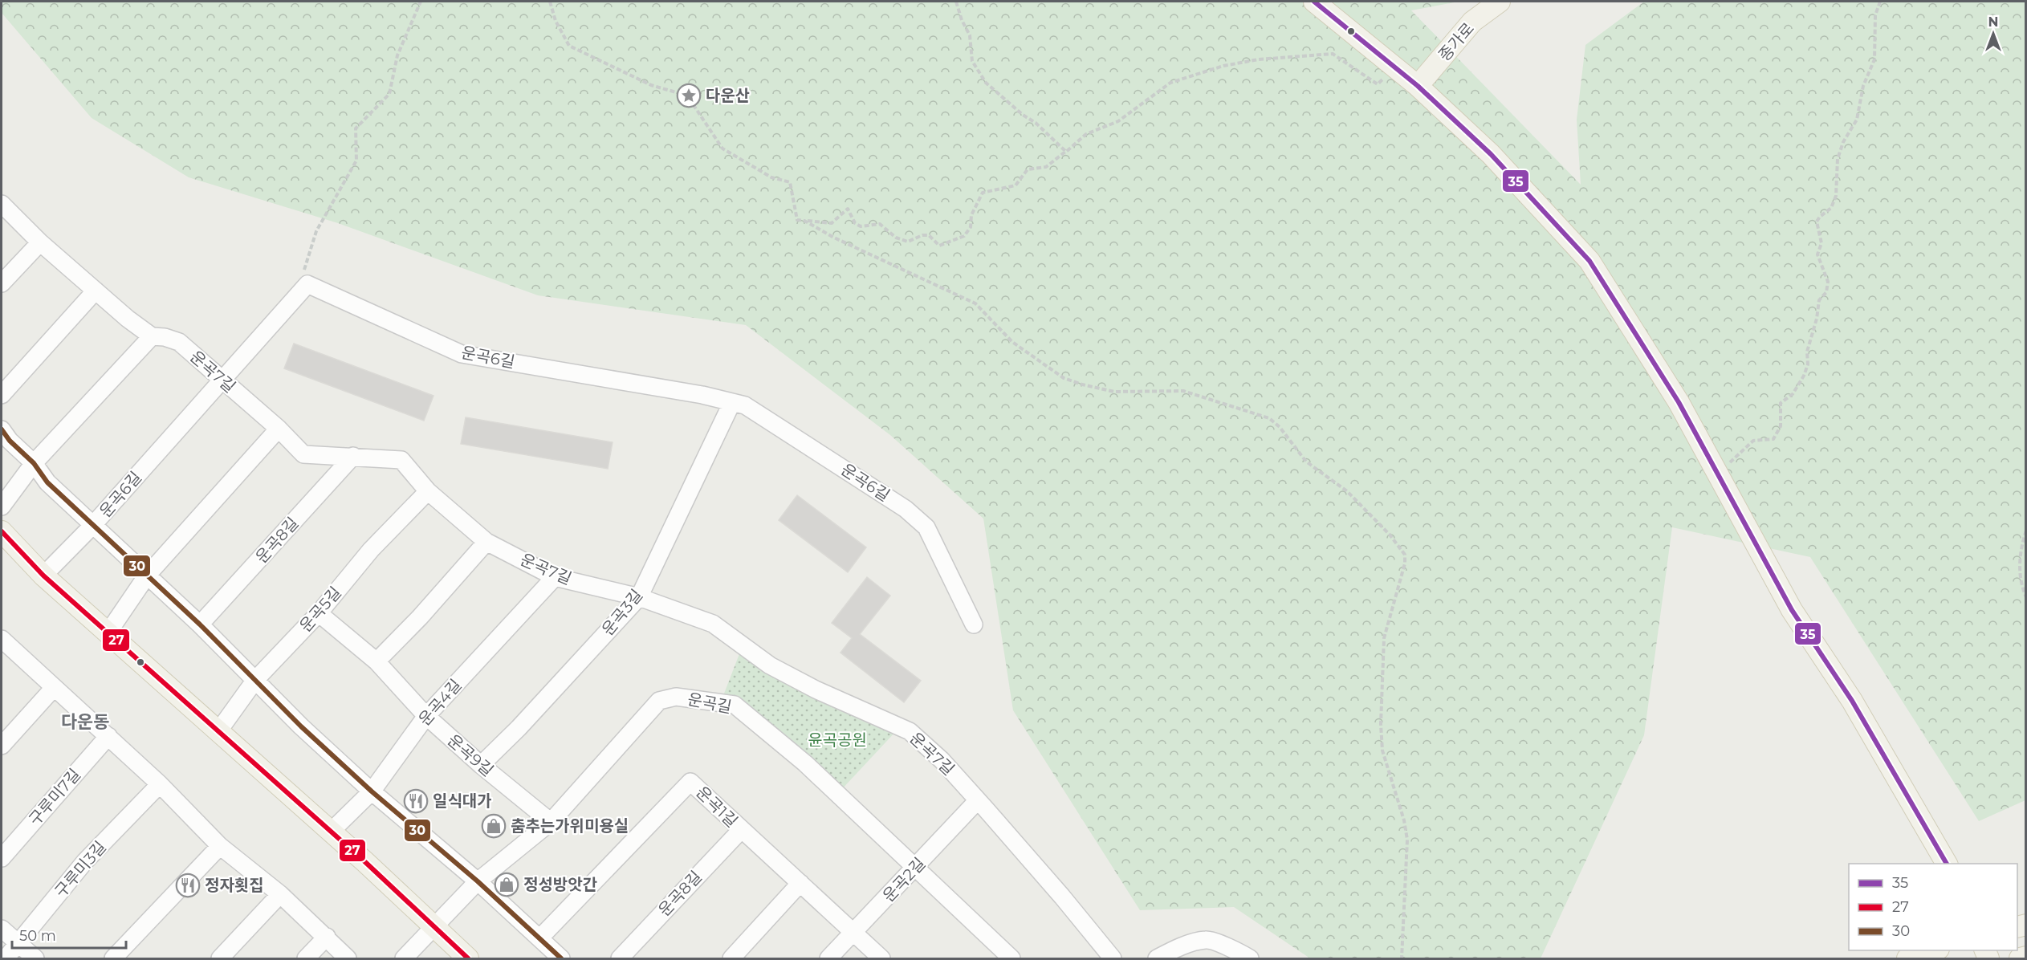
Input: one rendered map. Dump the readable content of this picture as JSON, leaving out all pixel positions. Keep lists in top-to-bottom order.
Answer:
{
  "streets": {
    "main road": ["종가로"],
    "street": [
      "운곡6길",
      "운곡7길",
      "운곡8길",
      "운곡5길",
      "운곡3길",
      "운곡4길",
      "운곡길",
      "운곡9길",
      "구루미7길",
      "운곡1길",
      "구루미3길",
      "운곡2길"
    ]
  },
  "crossings": [
    ["운곡6길", "운곡7길"],
    ["운곡6길", "운곡3길"],
    ["운곡7길", "운곡8길"],
    ["운곡7길", "운곡5길"],
    ["운곡7길", "운곡3길"],
    ["운곡7길", "운곡4길"],
    ["운곡7길", "운곡2길"],
    ["운곡8길", "운곡1길"],
    ["운곡5길", "운곡9길"],
    ["운곡3길", "운곡9길"],
    ["운곡4길", "운곡9길"],
    ["운곡길", "운곡9길"],
    ["운곡길", "운곡2길"],
    ["운곡1길", "운곡2길"]
  ],
  "districts": ["다운동"],
  "parks": ["윤곡공원"],
  "places": {
    "place": ["다운산"],
    "restaurant": ["일식대가", "정자횟집"],
    "shop": ["춤추는가위미용실", "정성방앗간"]
  },
  "lines": ["transit line 35", "transit line 30", "transit line 27"],
  "legend": ["35", "27", "30"],
  "scale_bar": "50 m",
  "north": "top"
}
